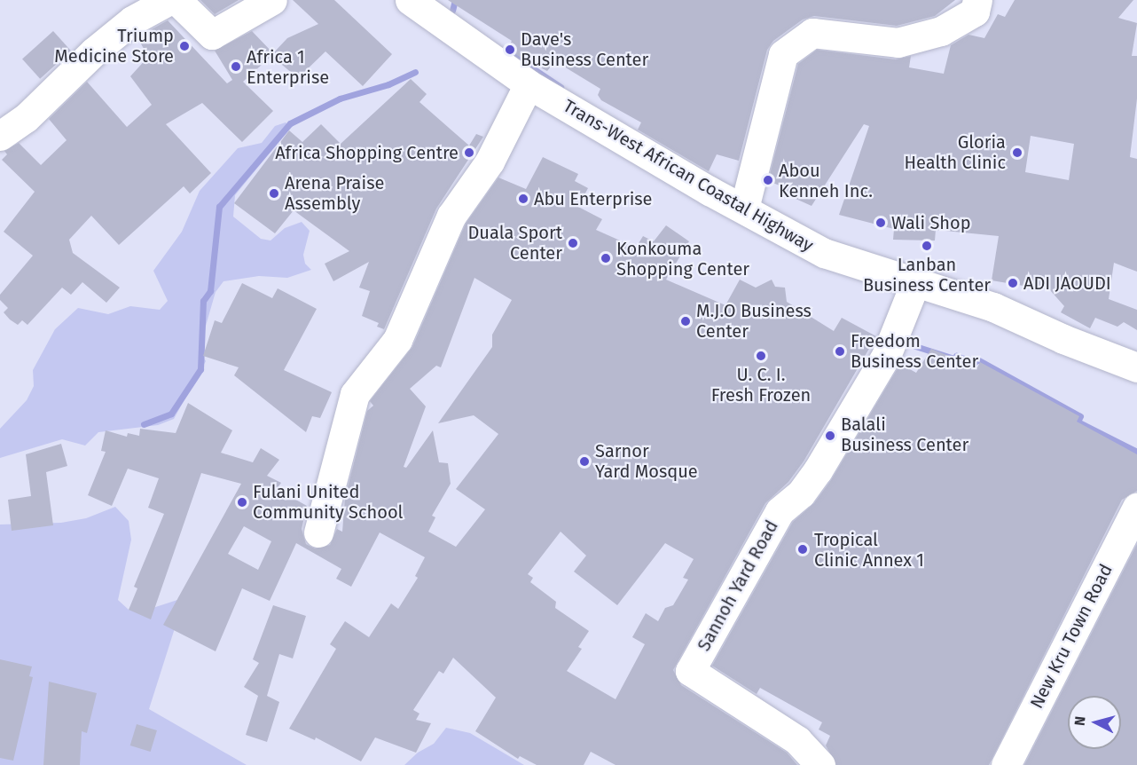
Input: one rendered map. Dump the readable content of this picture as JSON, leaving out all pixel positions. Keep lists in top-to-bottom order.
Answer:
{
  "streets": {
    "main road": ["Trans-West African Coastal Highway", "Sannoh Yard Road", "New Kru Town Road"]
  },
  "crossings": [
    ["Trans-West African Coastal Highway", "Sannoh Yard Road"]
  ],
  "places": [
    "Triump Medicine Store",
    "Dave's Business Center",
    "Africa 1 Enterprise",
    "Africa Shopping Centre",
    "Gloria Health Clinic",
    "Abou Kenneh Inc.",
    "Arena Praise Assembly",
    "Abu Enterprise",
    "Wali Shop",
    "Duala Sport Center",
    "Lanban Business Center",
    "Konkouma Shopping Center",
    "ADI JAOUDI",
    "M.J.O Business Center",
    "Freedom Business Center",
    "U. C. I. Fresh Frozen",
    "Balali Business Center",
    "Sarnor Yard Mosque",
    "Fulani United Community School",
    "Tropical Clinic Annex 1"
  ],
  "north": "left"
}
